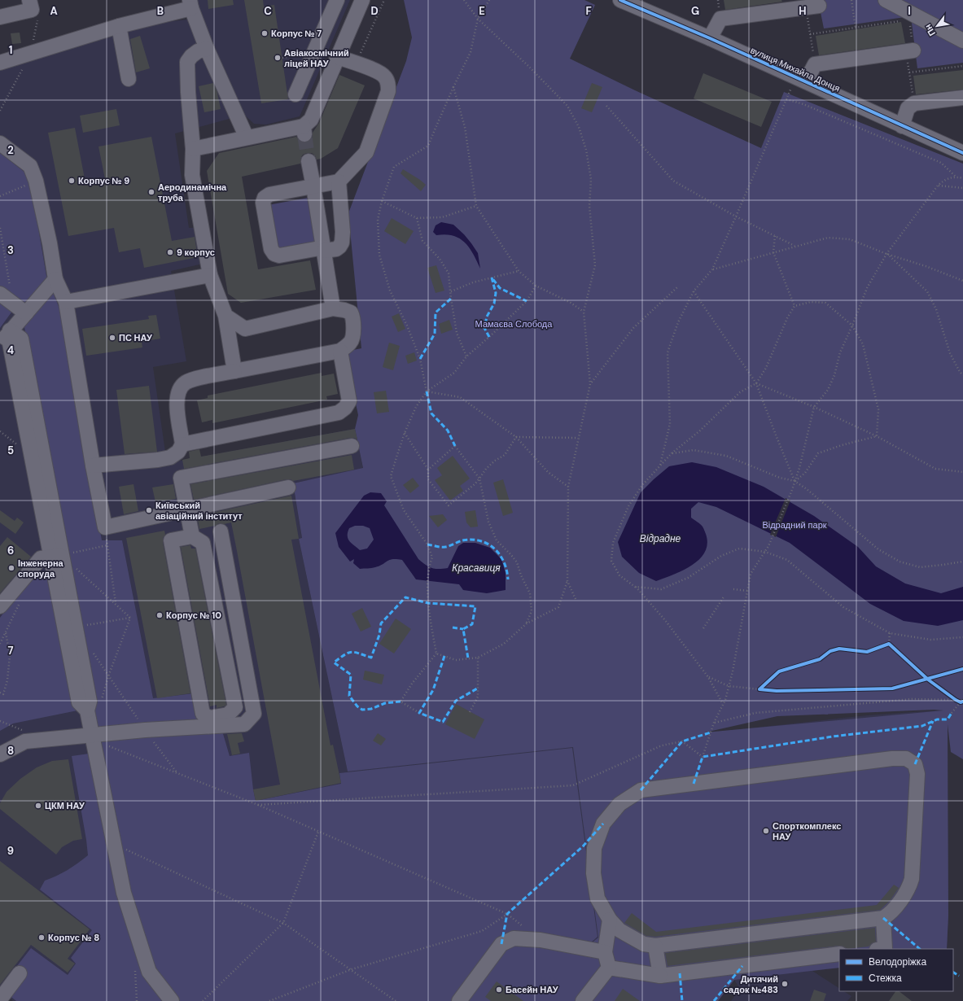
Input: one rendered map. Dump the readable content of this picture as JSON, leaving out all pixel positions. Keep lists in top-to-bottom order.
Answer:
{
  "streets": {
    "street": ["вулиця Михайла Донця"]
  },
  "water": ["Відрадне", "Красавиця"],
  "parks": ["Мамаєва Слобода", "Відрадний парк"],
  "places": [
    "Корпус № 7",
    "Авіакосмічний ліцей НАУ",
    "Корпус № 9",
    "Аеродинамічна труба",
    "9 корпус",
    "ПС НАУ",
    "Київський авіаційний інститут",
    "Інженерна споруда",
    "Корпус № 10",
    "ЦКМ НАУ",
    "Спорткомплекс НАУ",
    "Корпус № 8",
    "Дитячий садок №483",
    "Басейн НАУ"
  ],
  "legend": ["Велодоріжка", "Стежка"],
  "north": "bottom left",
  "grid": {
    "columns": [
      "A",
      "B",
      "C",
      "D",
      "E",
      "F",
      "G",
      "H",
      "I"
    ],
    "rows": [
      "1",
      "2",
      "3",
      "4",
      "5",
      "6",
      "7",
      "8",
      "9"
    ]
  }
}
